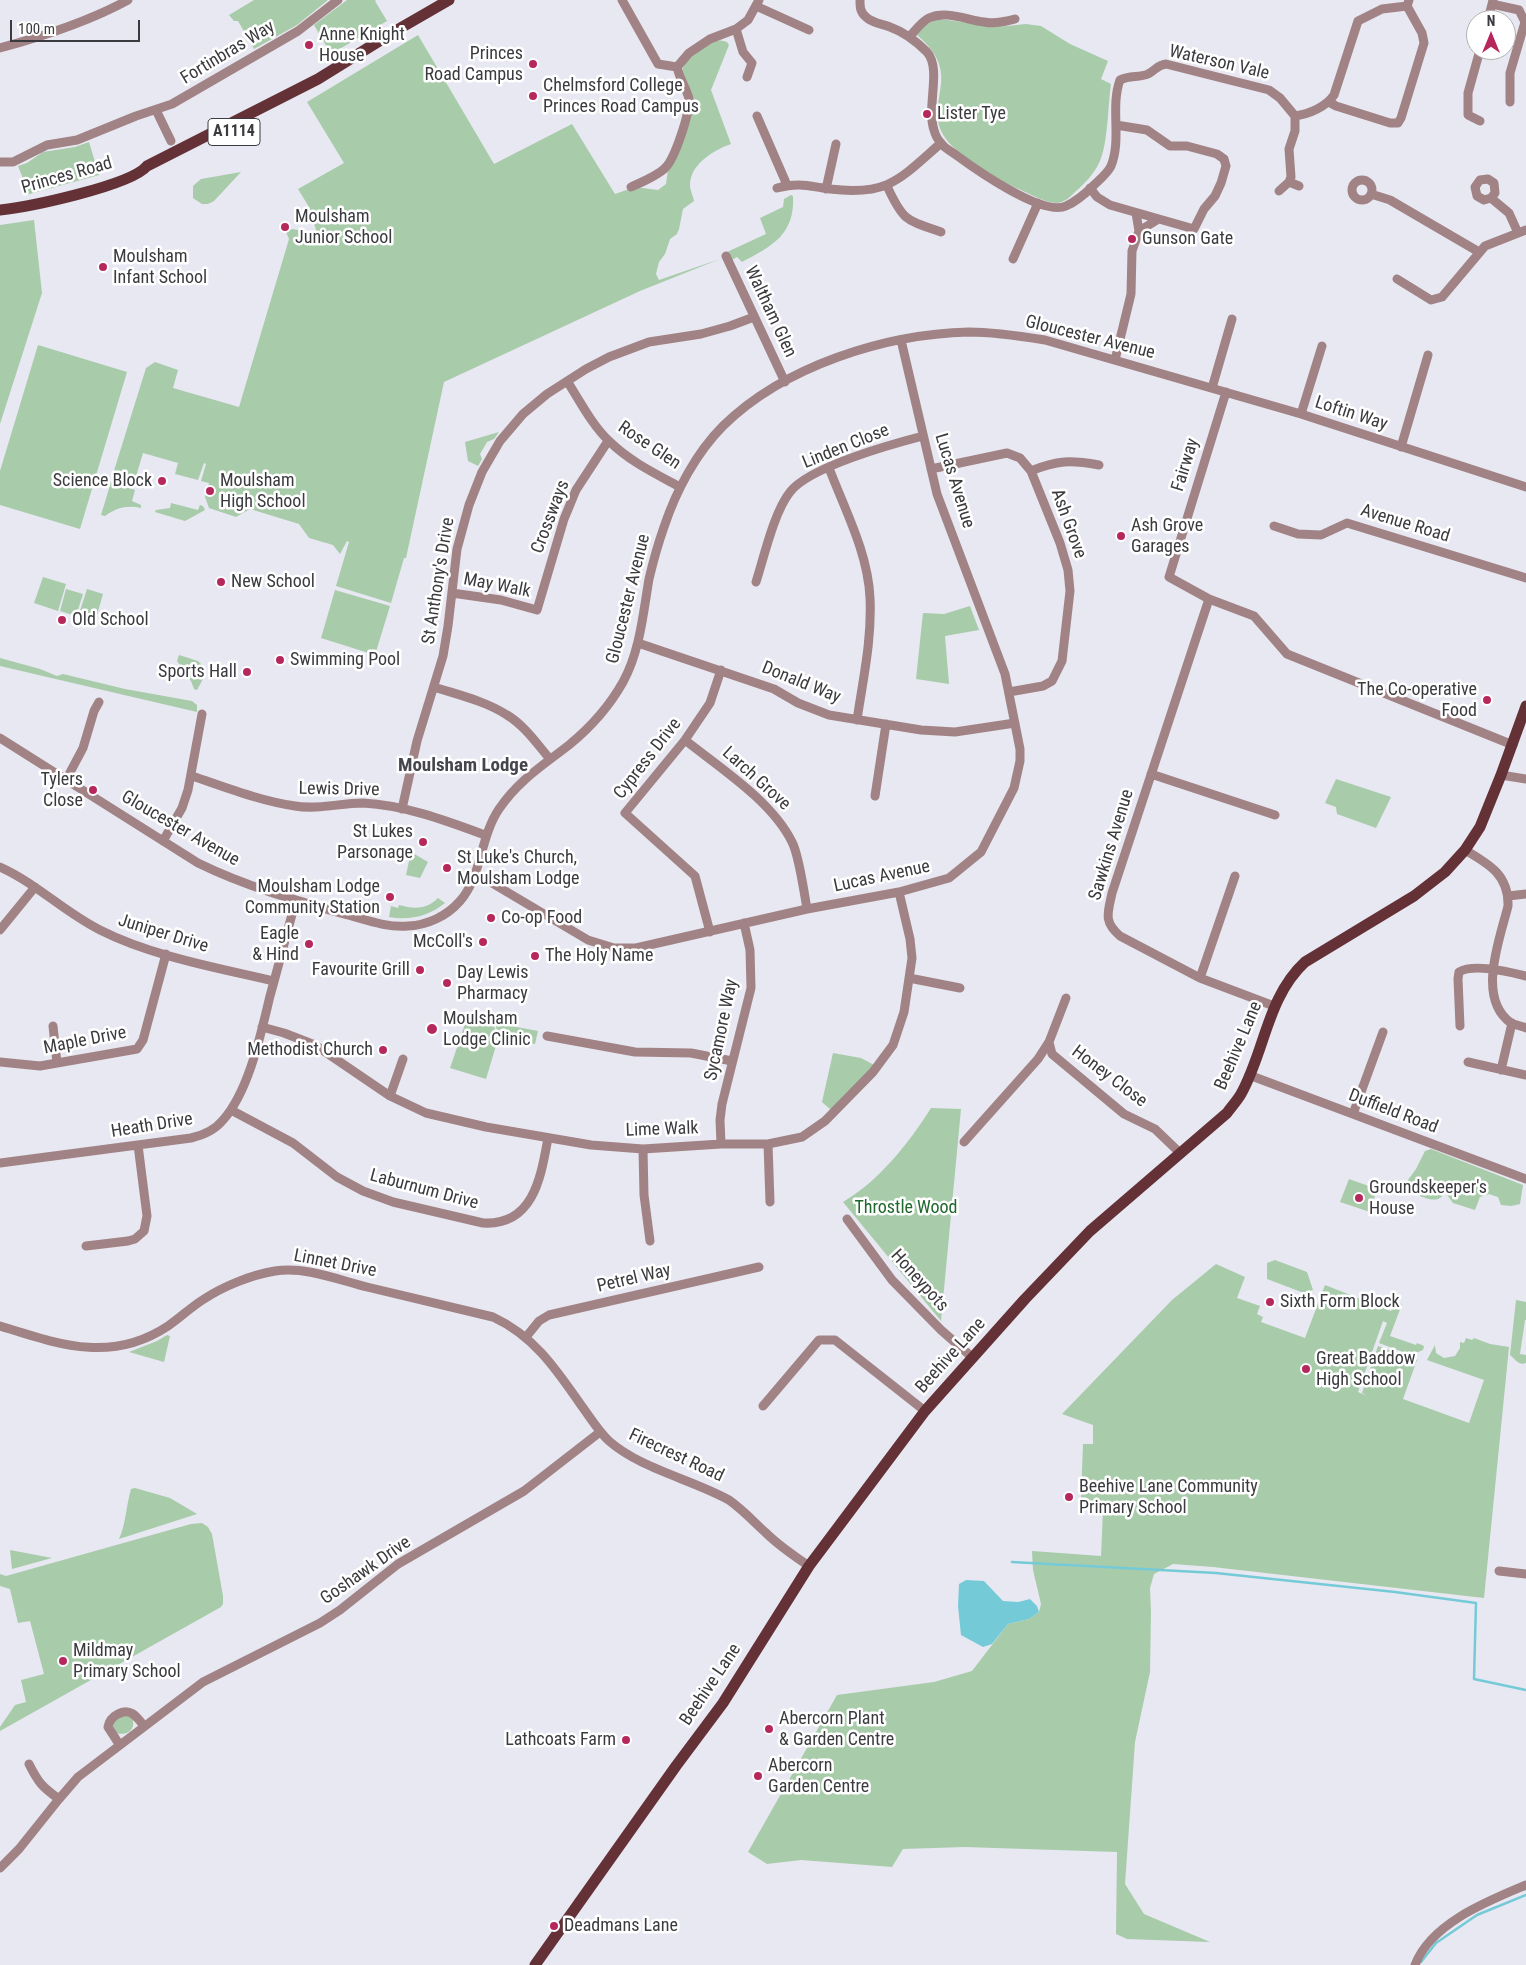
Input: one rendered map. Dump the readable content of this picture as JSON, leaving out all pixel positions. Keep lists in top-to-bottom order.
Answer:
{
  "streets": {
    "main road": ["A1114", "Princes Road", "Beehive Lane"],
    "street": [
      "Fortinbras Way",
      "Waterson Vale",
      "Waltham Glen",
      "Gloucester Avenue",
      "Loftin Way",
      "Rose Glen",
      "Linden Close",
      "Fairway",
      "Lucas Avenue",
      "Crossways",
      "Ash Grove",
      "Avenue Road",
      "St Anthony's Drive",
      "May Walk",
      "Donald Way",
      "Cypress Drive",
      "Larch Grove",
      "Lewis Drive",
      "Sawkins Avenue",
      "Juniper Drive",
      "Sycamore Way",
      "Maple Drive",
      "Honey Close",
      "Duffield Road",
      "Heath Drive",
      "Lime Walk",
      "Laburnum Drive",
      "Linnet Drive",
      "Petrel Way",
      "Honeypots",
      "Firecrest Road",
      "Goshawk Drive"
    ]
  },
  "crossings": [
    ["Waltham Glen", "Gloucester Avenue"],
    ["Waltham Glen", "St Anthony's Drive"],
    ["Gloucester Avenue", "Loftin Way"],
    ["Gloucester Avenue", "Rose Glen"],
    ["Gloucester Avenue", "Lucas Avenue"],
    ["Gloucester Avenue", "Donald Way"],
    ["Gloucester Avenue", "Lewis Drive"],
    ["Gloucester Avenue", "Heath Drive"],
    ["Loftin Way", "Fairway"],
    ["Rose Glen", "Crossways"],
    ["Rose Glen", "St Anthony's Drive"],
    ["Linden Close", "Lucas Avenue"],
    ["Fairway", "Sawkins Avenue"],
    ["Lucas Avenue", "Ash Grove"],
    ["Lucas Avenue", "Donald Way"],
    ["Lucas Avenue", "Cypress Drive"],
    ["Lucas Avenue", "Larch Grove"],
    ["Lucas Avenue", "Sycamore Way"],
    ["Lucas Avenue", "Lime Walk"],
    ["Crossways", "May Walk"],
    ["St Anthony's Drive", "May Walk"],
    ["St Anthony's Drive", "Lewis Drive"],
    ["Donald Way", "Cypress Drive"],
    ["Cypress Drive", "Larch Grove"],
    ["Sawkins Avenue", "Beehive Lane"],
    ["Juniper Drive", "Maple Drive"],
    ["Juniper Drive", "Heath Drive"],
    ["Sycamore Way", "Lime Walk"],
    ["Beehive Lane", "Honey Close"],
    ["Beehive Lane", "Duffield Road"],
    ["Beehive Lane", "Honeypots"],
    ["Beehive Lane", "Firecrest Road"],
    ["Heath Drive", "Lime Walk"],
    ["Heath Drive", "Laburnum Drive"],
    ["Lime Walk", "Laburnum Drive"],
    ["Linnet Drive", "Petrel Way"],
    ["Linnet Drive", "Firecrest Road"],
    ["Petrel Way", "Firecrest Road"],
    ["Firecrest Road", "Goshawk Drive"]
  ],
  "districts": ["Moulsham Lodge"],
  "parks": ["Throstle Wood"],
  "places": [
    "Anne Knight House",
    "Princes Road Campus",
    "Chelmsford College Princes Road Campus",
    "Lister Tye",
    "Moulsham Junior School",
    "Gunson Gate",
    "Moulsham Infant School",
    "Science Block",
    "Moulsham High School",
    "Ash Grove Garages",
    "New School",
    "Old School",
    "Swimming Pool",
    "Sports Hall",
    "The Co-operative Food",
    "Tylers Close",
    "St Lukes Parsonage",
    "St Luke's Church, Moulsham Lodge",
    "Moulsham Lodge Community Station",
    "Co-op Food",
    "McColl's",
    "Eagle & Hind",
    "The Holy Name",
    "Favourite Grill",
    "Day Lewis Pharmacy",
    "Moulsham Lodge Clinic",
    "Methodist Church",
    "Groundskeeper's House",
    "Sixth Form Block",
    "Great Baddow High School",
    "Beehive Lane Community Primary School",
    "Mildmay Primary School",
    "Abercorn Plant & Garden Centre",
    "Lathcoats Farm",
    "Abercorn Garden Centre",
    "Deadmans Lane"
  ],
  "scale_bar": "100 m",
  "north": "top"
}
